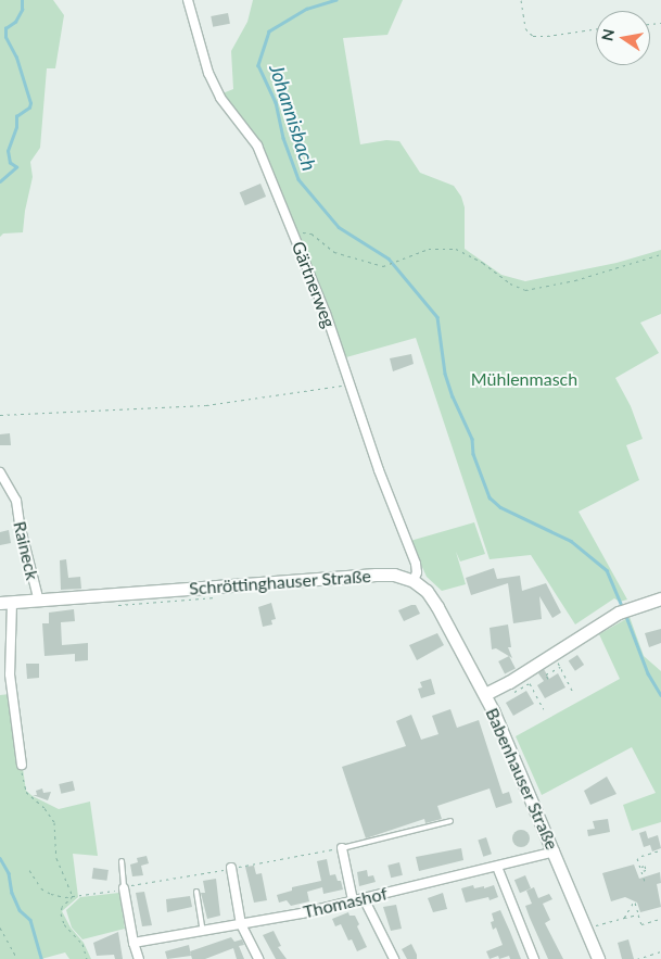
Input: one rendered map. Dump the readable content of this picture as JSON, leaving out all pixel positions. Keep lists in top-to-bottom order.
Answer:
{
  "streets": {
    "main road": ["Schröttinghauser Straße", "Babenhauser Straße"],
    "street": ["Gärtnerweg", "Raineck", "Thomashof"]
  },
  "crossings": [
    ["Gärtnerweg", "Schröttinghauser Straße"],
    ["Raineck", "Schröttinghauser Straße"],
    ["Schröttinghauser Straße", "Babenhauser Straße"],
    ["Babenhauser Straße", "Thomashof"]
  ],
  "water": ["Johannisbach"],
  "parks": ["Mühlenmasch"],
  "north": "left"
}
